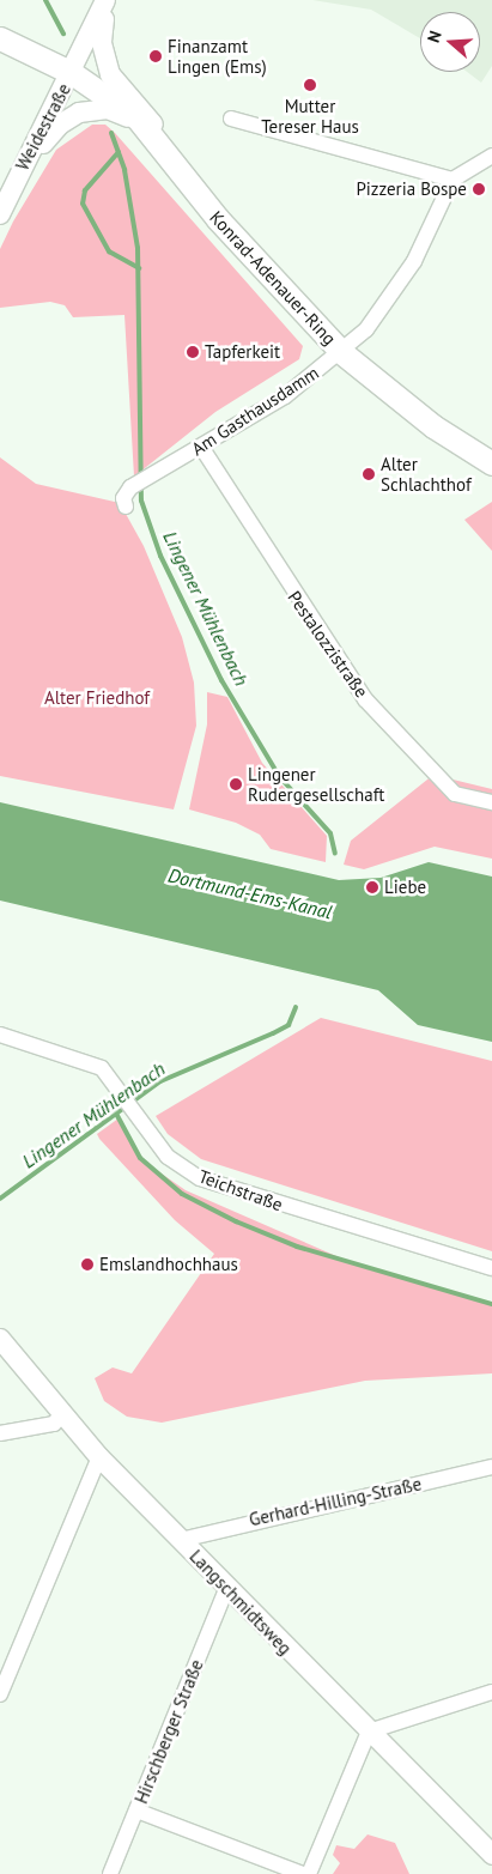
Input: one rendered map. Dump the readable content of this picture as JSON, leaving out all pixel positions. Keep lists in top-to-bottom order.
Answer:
{
  "streets": {
    "main road": ["Konrad-Adenauer-Ring"],
    "street": [
      "Weidestraße",
      "Am Gasthausdamm",
      "Pestalozzistraße",
      "Teichstraße",
      "Gerhard-Hilling-Straße",
      "Langschmidtsweg",
      "Hirschberger Straße"
    ]
  },
  "crossings": [
    ["Weidestraße", "Konrad-Adenauer-Ring"],
    ["Konrad-Adenauer-Ring", "Am Gasthausdamm"],
    ["Am Gasthausdamm", "Pestalozzistraße"],
    ["Gerhard-Hilling-Straße", "Langschmidtsweg"],
    ["Langschmidtsweg", "Hirschberger Straße"]
  ],
  "water": ["Lingener Mühlenbach", "Dortmund-Ems-Kanal"],
  "parks": ["Alter Friedhof"],
  "places": [
    "Finanzamt Lingen (Ems)",
    "Mutter Tereser Haus",
    "Pizzeria Bospe",
    "Tapferkeit",
    "Alter Schlachthof",
    "Lingener Rudergesellschaft",
    "Liebe",
    "Emslandhochhaus"
  ],
  "north": "left"
}
